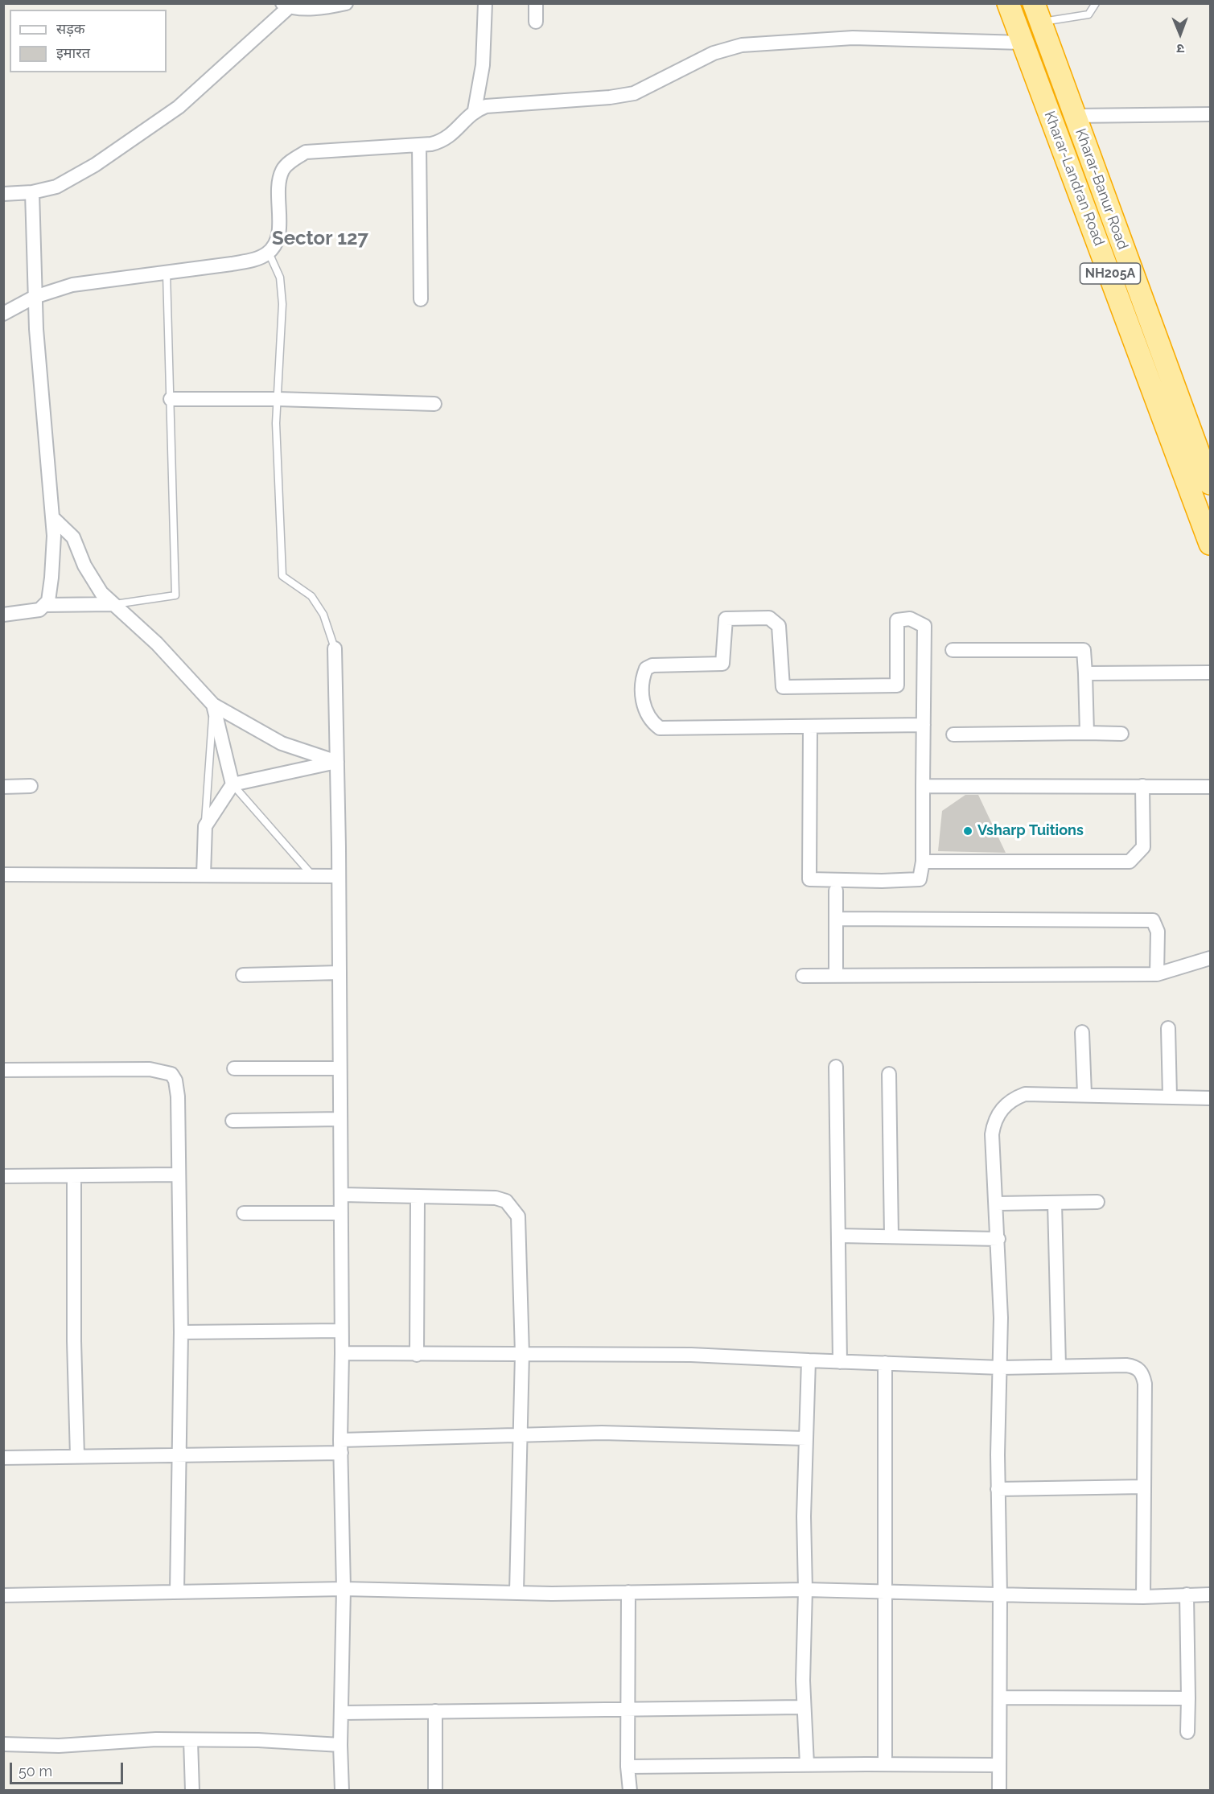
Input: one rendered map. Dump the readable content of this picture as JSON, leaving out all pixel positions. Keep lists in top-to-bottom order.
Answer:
{
  "streets": {
    "highway": ["Kharar-Landran Road", "Kharar-Banur Road", "NH205A"]
  },
  "districts": ["Sector 127"],
  "places": ["Vsharp Tuitions"],
  "legend": ["सड़क", "इमारत"],
  "scale_bar": "50 m",
  "north": "bottom"
}
